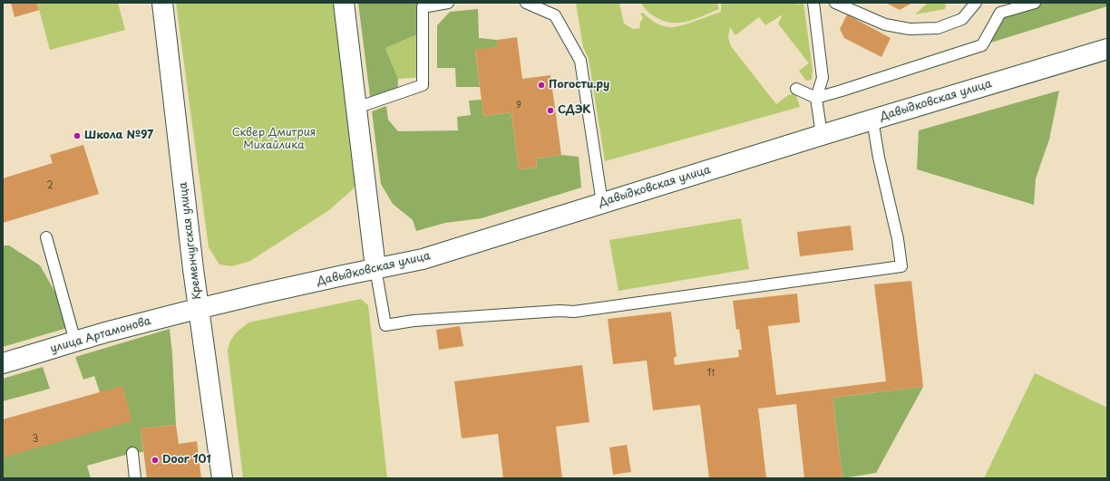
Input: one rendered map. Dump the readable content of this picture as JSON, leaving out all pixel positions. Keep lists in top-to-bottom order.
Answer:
{
  "streets": {
    "street": ["Давыдковская улица", "Кременчугская улица", "улица Артамонова"]
  },
  "crossings": [
    ["Давыдковская улица", "Кременчугская улица"],
    ["Давыдковская улица", "улица Артамонова"],
    ["Кременчугская улица", "улица Артамонова"]
  ],
  "parks": ["Сквер Дмитрия Михайлика"],
  "places": [
    "Погости.ру",
    "СДЭК",
    "Школа №97",
    "Door 101"
  ],
  "house_numbers": [
    "9",
    "2",
    "11",
    "3"
  ]
}
